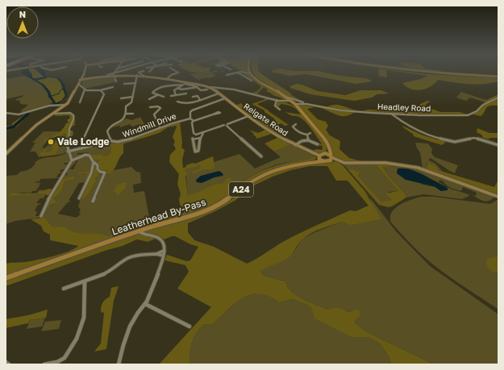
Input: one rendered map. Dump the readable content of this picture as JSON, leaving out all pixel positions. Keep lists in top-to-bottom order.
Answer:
{
  "streets": {
    "highway": ["A24", "Leatherhead By-Pass"],
    "main road": ["Reigate Road"],
    "street": ["Headley Road", "Windmill Drive"]
  },
  "crossings": [
    ["Reigate Road", "Leatherhead By-Pass"]
  ],
  "places": ["Vale Lodge"],
  "north": "top"
}
